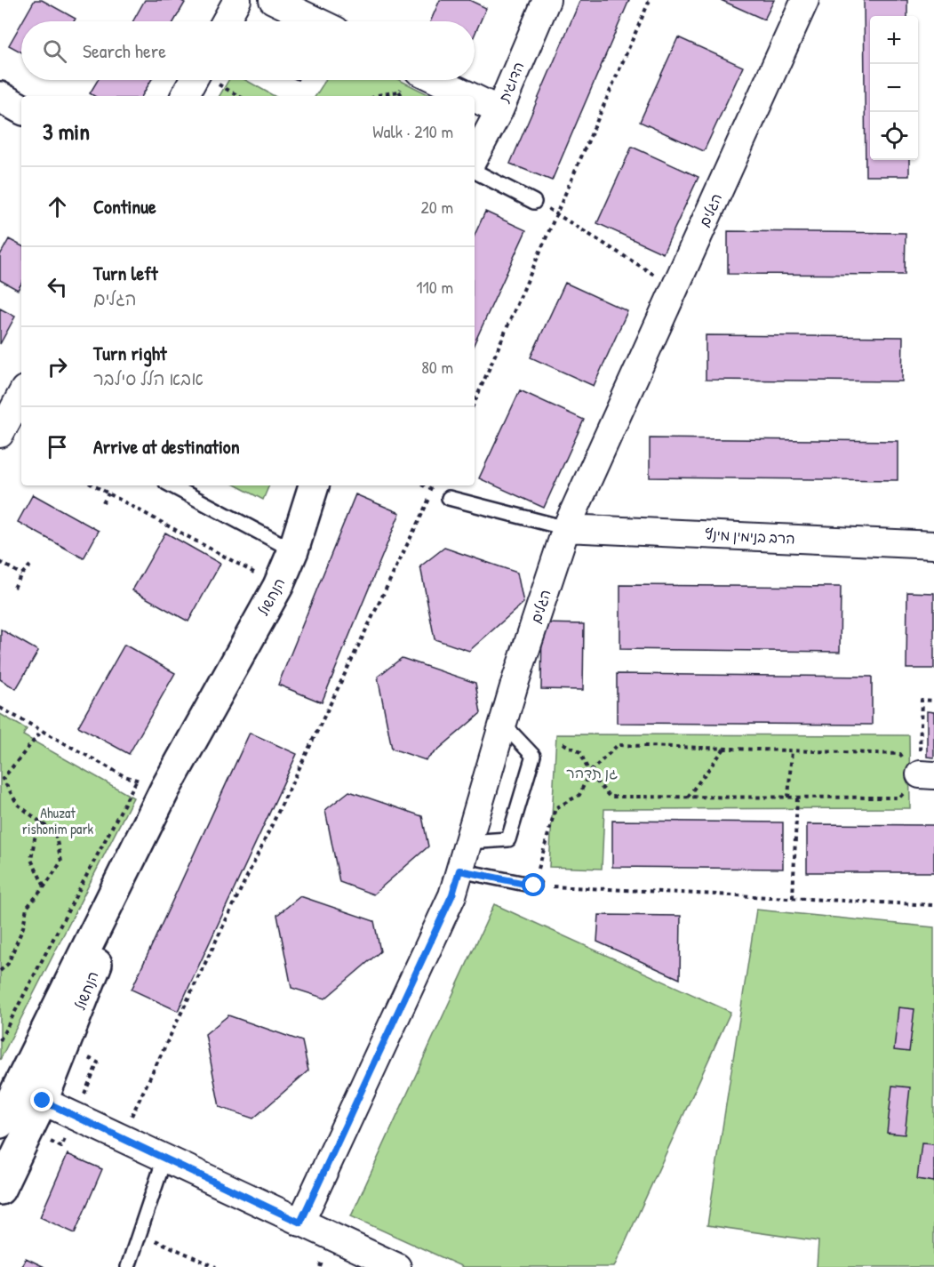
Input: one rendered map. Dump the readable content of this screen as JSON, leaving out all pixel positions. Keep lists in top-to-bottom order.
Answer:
{
  "streets": {
    "street": [
      "הדוגית",
      "הגלים",
      "הרב בנימין מינץ",
      "הנחשול"
    ]
  },
  "crossings": [
    ["הגלים", "הרב בנימין מינץ"]
  ],
  "parks": ["גן תדהר", "Ahuzat rishonim park"],
  "page": {
    "map_buttons": ["+", "−"],
    "search": "Search here",
    "heading": ["3 min", "Walk · 210 m"],
    "list": [
      ["Continue", "20 m"],
      ["Turn left", "הגלים", "110 m"],
      ["Turn right", "אבא הלל סילבר", "80 m"],
      "Arrive at destination"
    ]
  }
}
